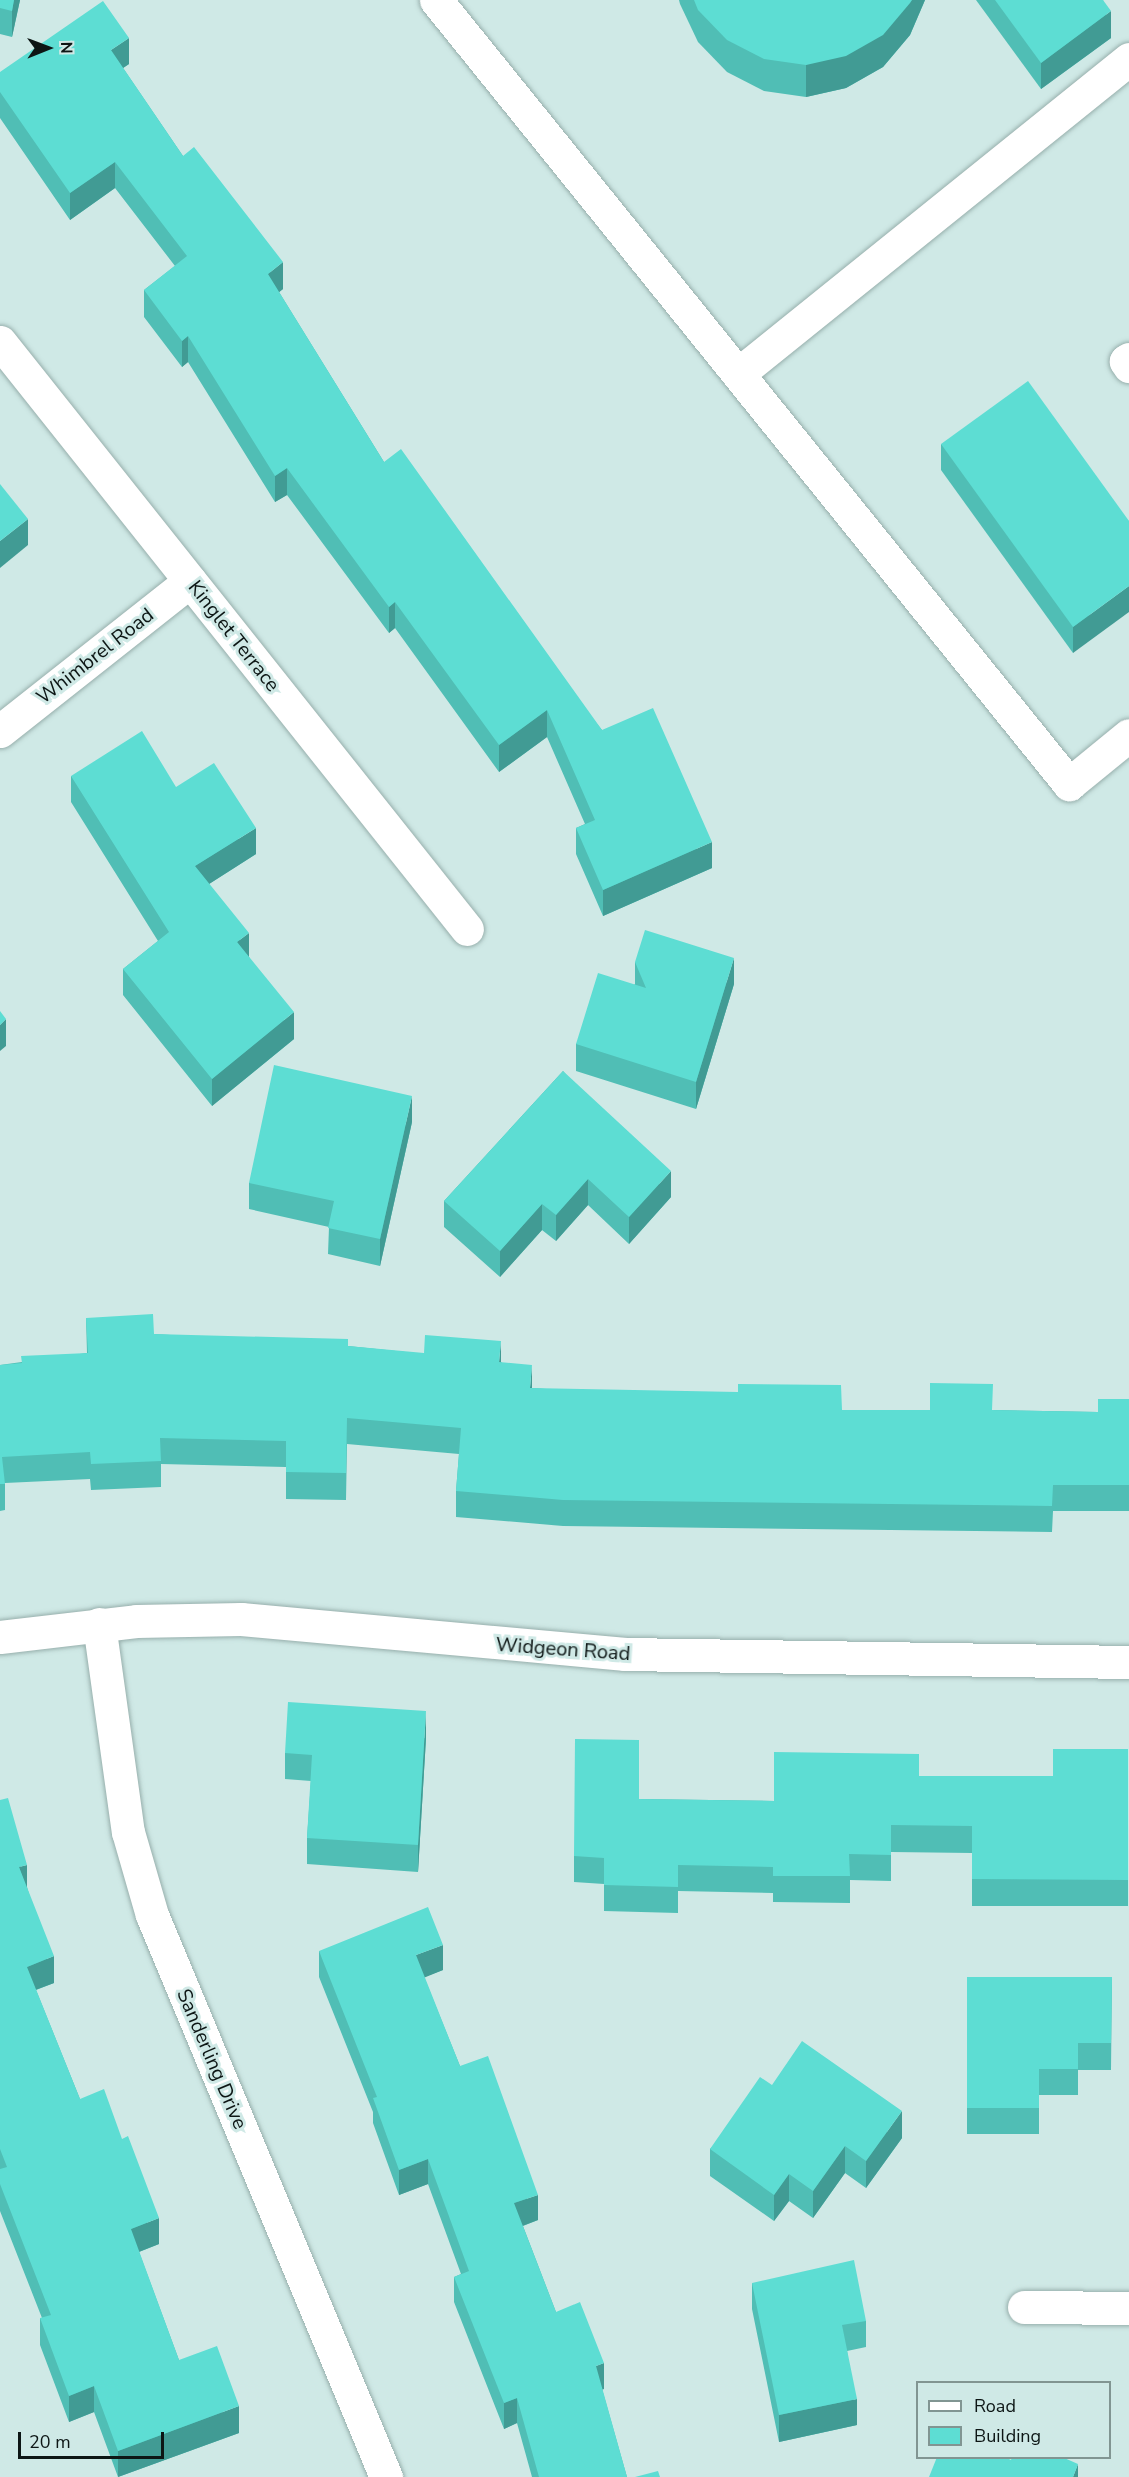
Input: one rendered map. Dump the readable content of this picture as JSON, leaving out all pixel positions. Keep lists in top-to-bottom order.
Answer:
{
  "streets": {
    "street": [
      "Kinglet Terrace",
      "Whimbrel Road",
      "Widgeon Road",
      "Sanderling Drive"
    ]
  },
  "crossings": [
    ["Kinglet Terrace", "Whimbrel Road"],
    ["Widgeon Road", "Sanderling Drive"]
  ],
  "legend": ["Road", "Building"],
  "scale_bar": "20 m",
  "north": "right"
}
